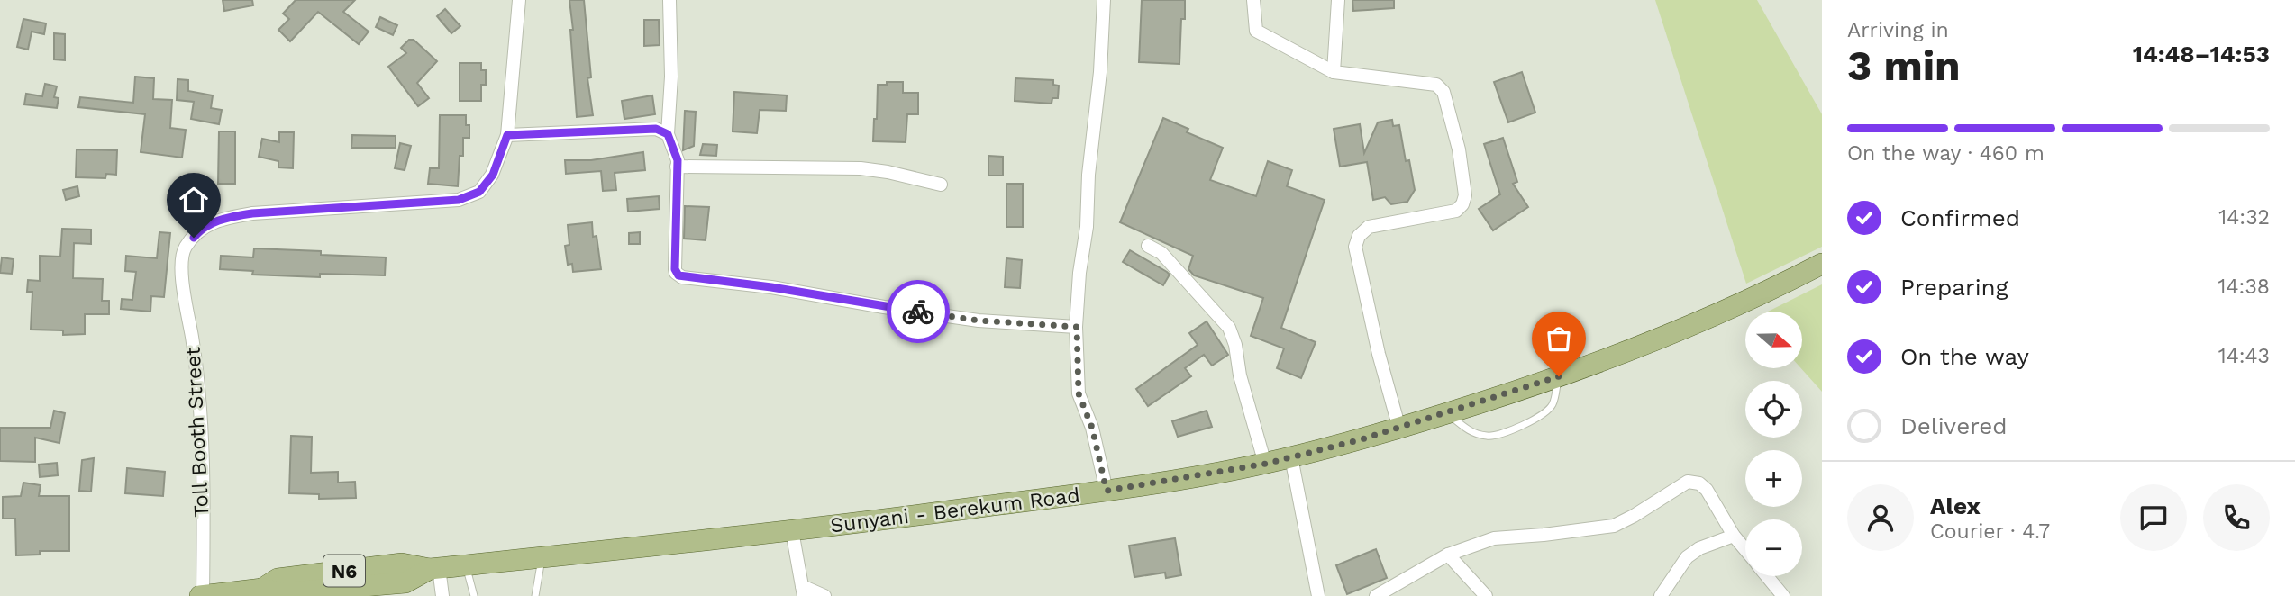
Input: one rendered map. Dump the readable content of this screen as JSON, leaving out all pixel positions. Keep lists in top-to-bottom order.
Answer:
{
  "streets": {
    "main road": ["Sunyani - Berekum Road", "N6"],
    "street": ["Toll Booth Street"]
  },
  "crossings": [
    ["Toll Booth Street", "Sunyani - Berekum Road"]
  ],
  "north": "right",
  "page": {
    "heading": ["3 min", "Arriving in", "14:48–14:53"],
    "panel": ["Alex", "Courier · 4.7"],
    "bar": "On the way · 460 m",
    "list": [
      ["Confirmed", "14:32"],
      ["Preparing", "14:38"],
      ["On the way", "14:43"],
      "Delivered"
    ],
    "map_buttons": ["+", "−"]
  }
}
